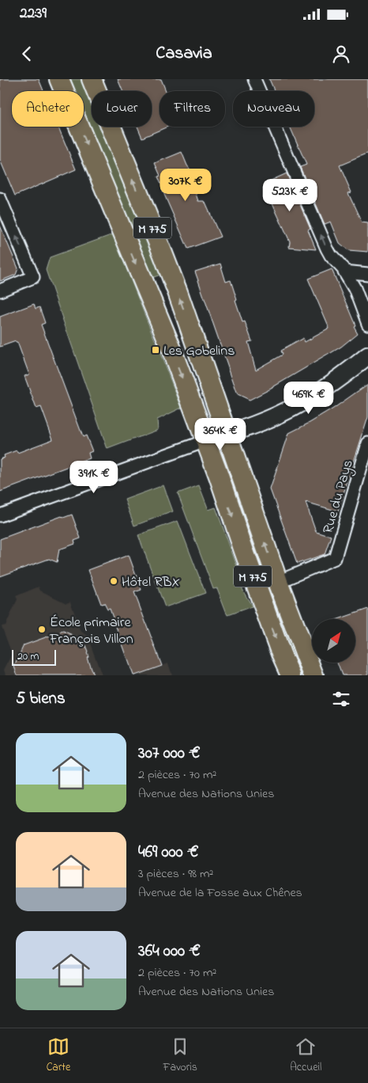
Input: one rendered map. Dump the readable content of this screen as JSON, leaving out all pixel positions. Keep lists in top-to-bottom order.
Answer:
{
  "streets": {
    "main road": ["M 775"],
    "street": ["Rue du Pays"]
  },
  "crossings": [
    ["M 775", "Rue du Pays"]
  ],
  "places": {
    "transit": ["Les Gobelins"],
    "other": ["Hôtel RBX", "École primaire François Villon"]
  },
  "scale_bar": "20 m",
  "north": "top right",
  "page": {
    "status": "22:39",
    "header": "Casavia",
    "chip": [
      "Acheter",
      "Louer",
      "Filtres",
      "Nouveau"
    ],
    "price": [
      "307K €",
      "523K €",
      "469K €",
      "364K €",
      "391K €"
    ],
    "scale": "20 m",
    "heading": "5 biens",
    "list": [
      {
        "name": "307 000 €",
        "note": "2 pièces · 70 m² · Avenue des Nations Unies"
      },
      {
        "name": "469 000 €",
        "note": "3 pièces · 98 m² · Avenue de la Fosse aux Chênes"
      },
      {
        "name": "364 000 €",
        "note": "2 pièces · 70 m² · Avenue des Nations Unies"
      }
    ],
    "tabs": ["Carte", "Favoris", "Accueil"]
  }
}
